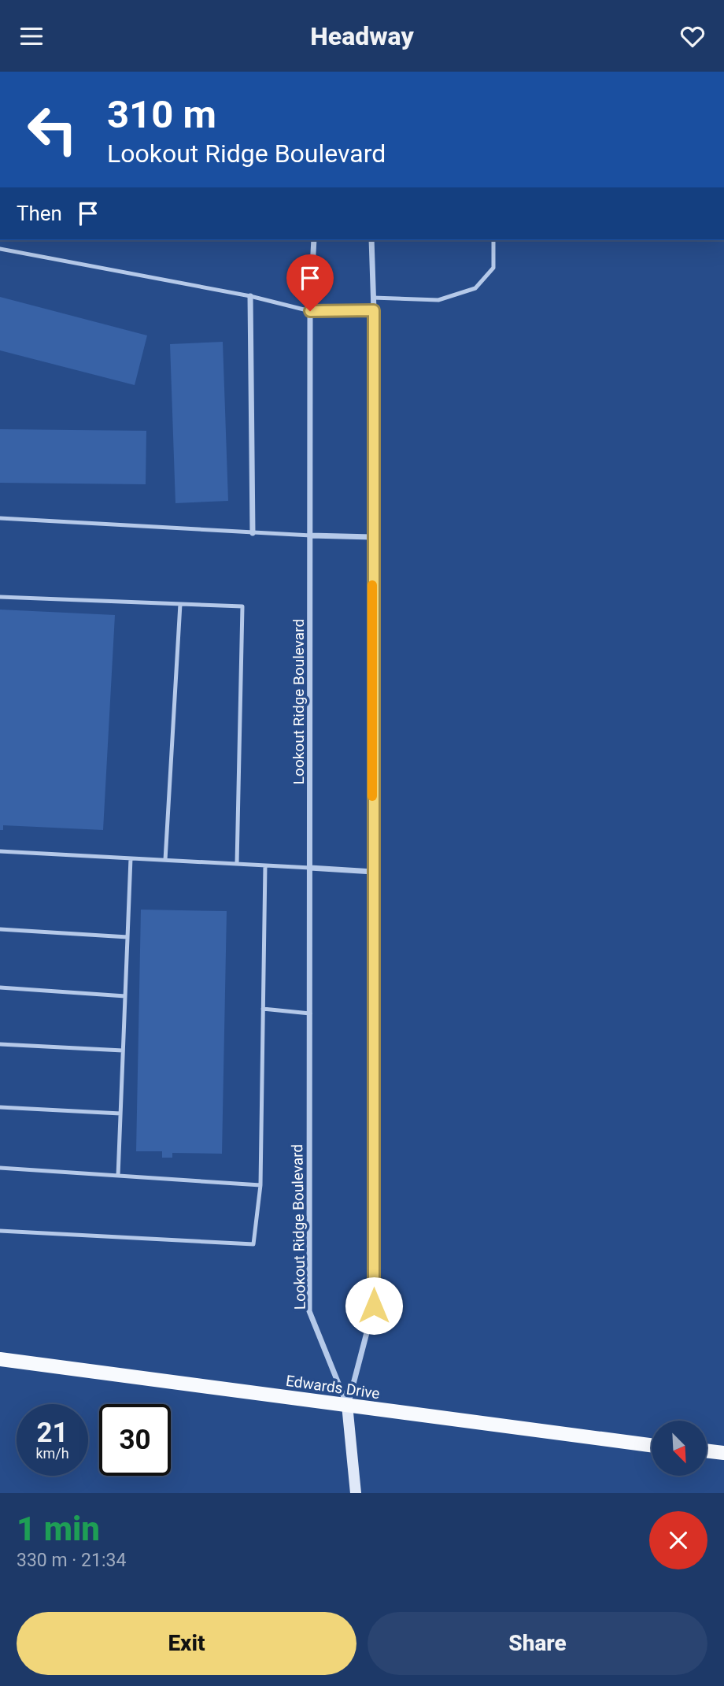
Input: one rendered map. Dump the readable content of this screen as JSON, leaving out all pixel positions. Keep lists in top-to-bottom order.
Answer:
{
  "streets": {
    "main road": ["Edwards Drive"],
    "street": ["Lookout Ridge Boulevard"]
  },
  "crossings": [
    ["Lookout Ridge Boulevard", "Edwards Drive"]
  ],
  "north": "bottom right",
  "page": {
    "header": "Headway",
    "turn": ["310 m", "Lookout Ridge Boulevard"],
    "then": "Then",
    "speed": "21 km/h",
    "limit": "30",
    "heading": ["1 min", "330 m · 21:34"],
    "buttons": ["Exit", "Share"]
  }
}
